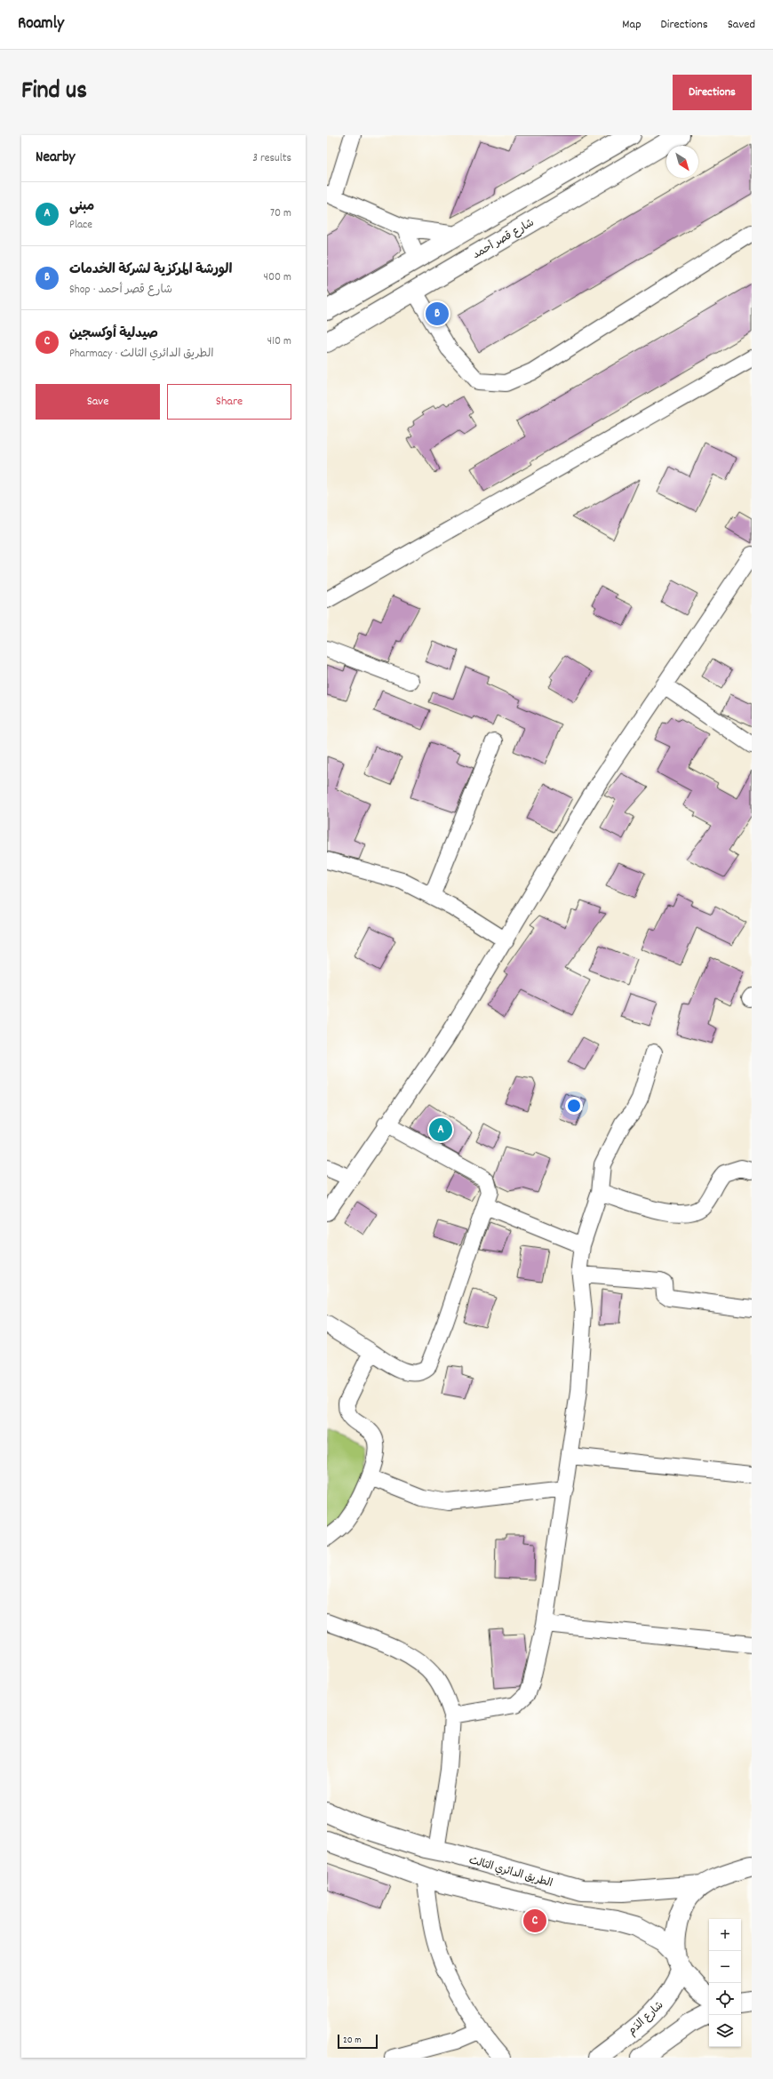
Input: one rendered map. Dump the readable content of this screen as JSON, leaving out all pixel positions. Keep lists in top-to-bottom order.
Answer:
{
  "streets": {
    "main road": ["شارع قصر أحمد", "الطريق الدائري الثالث", "شارع الدَم"]
  },
  "scale_bar": "20 m",
  "north": "bottom right",
  "page": {
    "header": "Roamly",
    "nav": ["Map", "Directions", "Saved"],
    "title": "Find us",
    "buttons": [
      "Directions",
      ["Save", "Share"]
    ],
    "heading": ["Nearby", "3 results"],
    "list": [
      {
        "mark": "A",
        "name": "مبنى",
        "note": "Place",
        "value": "70 m"
      },
      {
        "mark": "B",
        "name": "الورشة المركزية لشركة الخدمات",
        "note": "Shop · شارع قصر أحمد",
        "value": "400 m"
      },
      {
        "mark": "C",
        "name": "صيدلية أوكسجين",
        "note": "Pharmacy · الطريق الدائري الثالث",
        "value": "410 m"
      }
    ],
    "pins": ["B", "A", "C"],
    "map_buttons": ["+", "−"],
    "scale": "20 m"
  }
}
